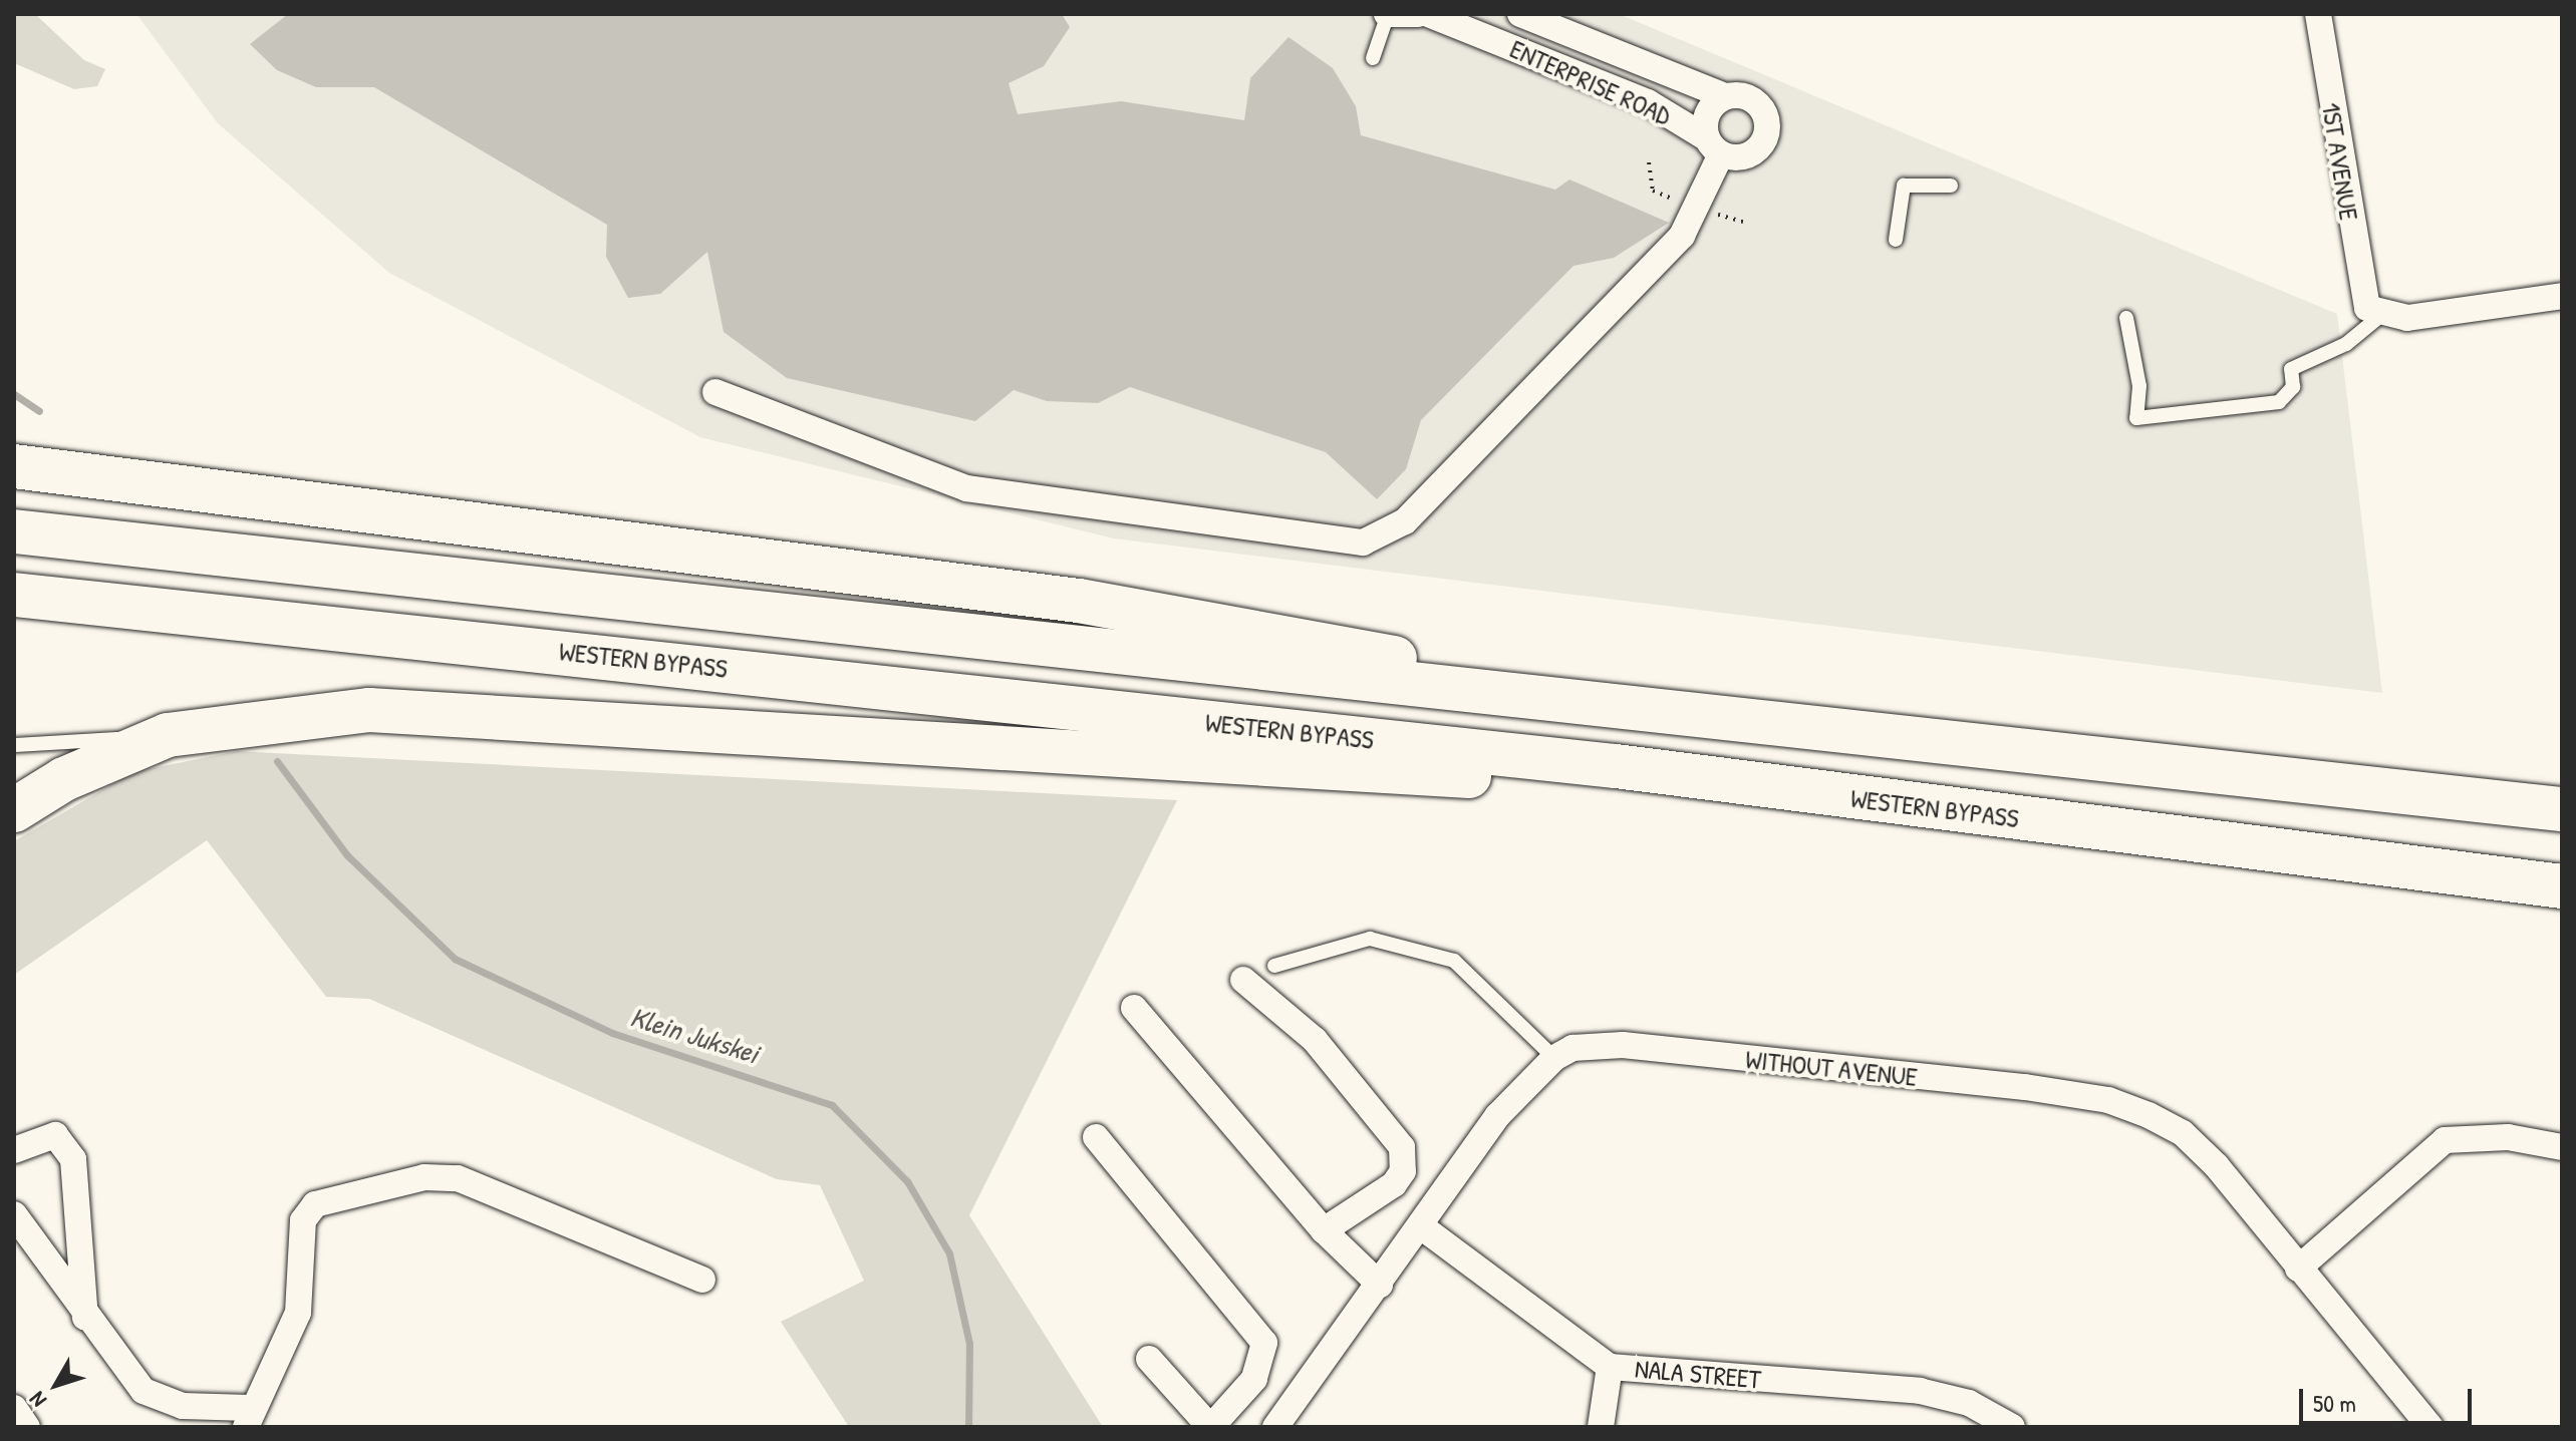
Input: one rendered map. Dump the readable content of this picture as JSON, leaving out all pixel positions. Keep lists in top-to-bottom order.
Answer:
{
  "streets": {
    "highway": ["WESTERN BYPASS"],
    "street": [
      "ENTERPRISE ROAD",
      "1ST AVENUE",
      "WITHOUT AVENUE",
      "NALA STREET"
    ]
  },
  "crossings": [
    ["WITHOUT AVENUE", "NALA STREET"]
  ],
  "water": ["Klein Jukskei"],
  "scale_bar": "50 m",
  "north": "bottom left"
}
